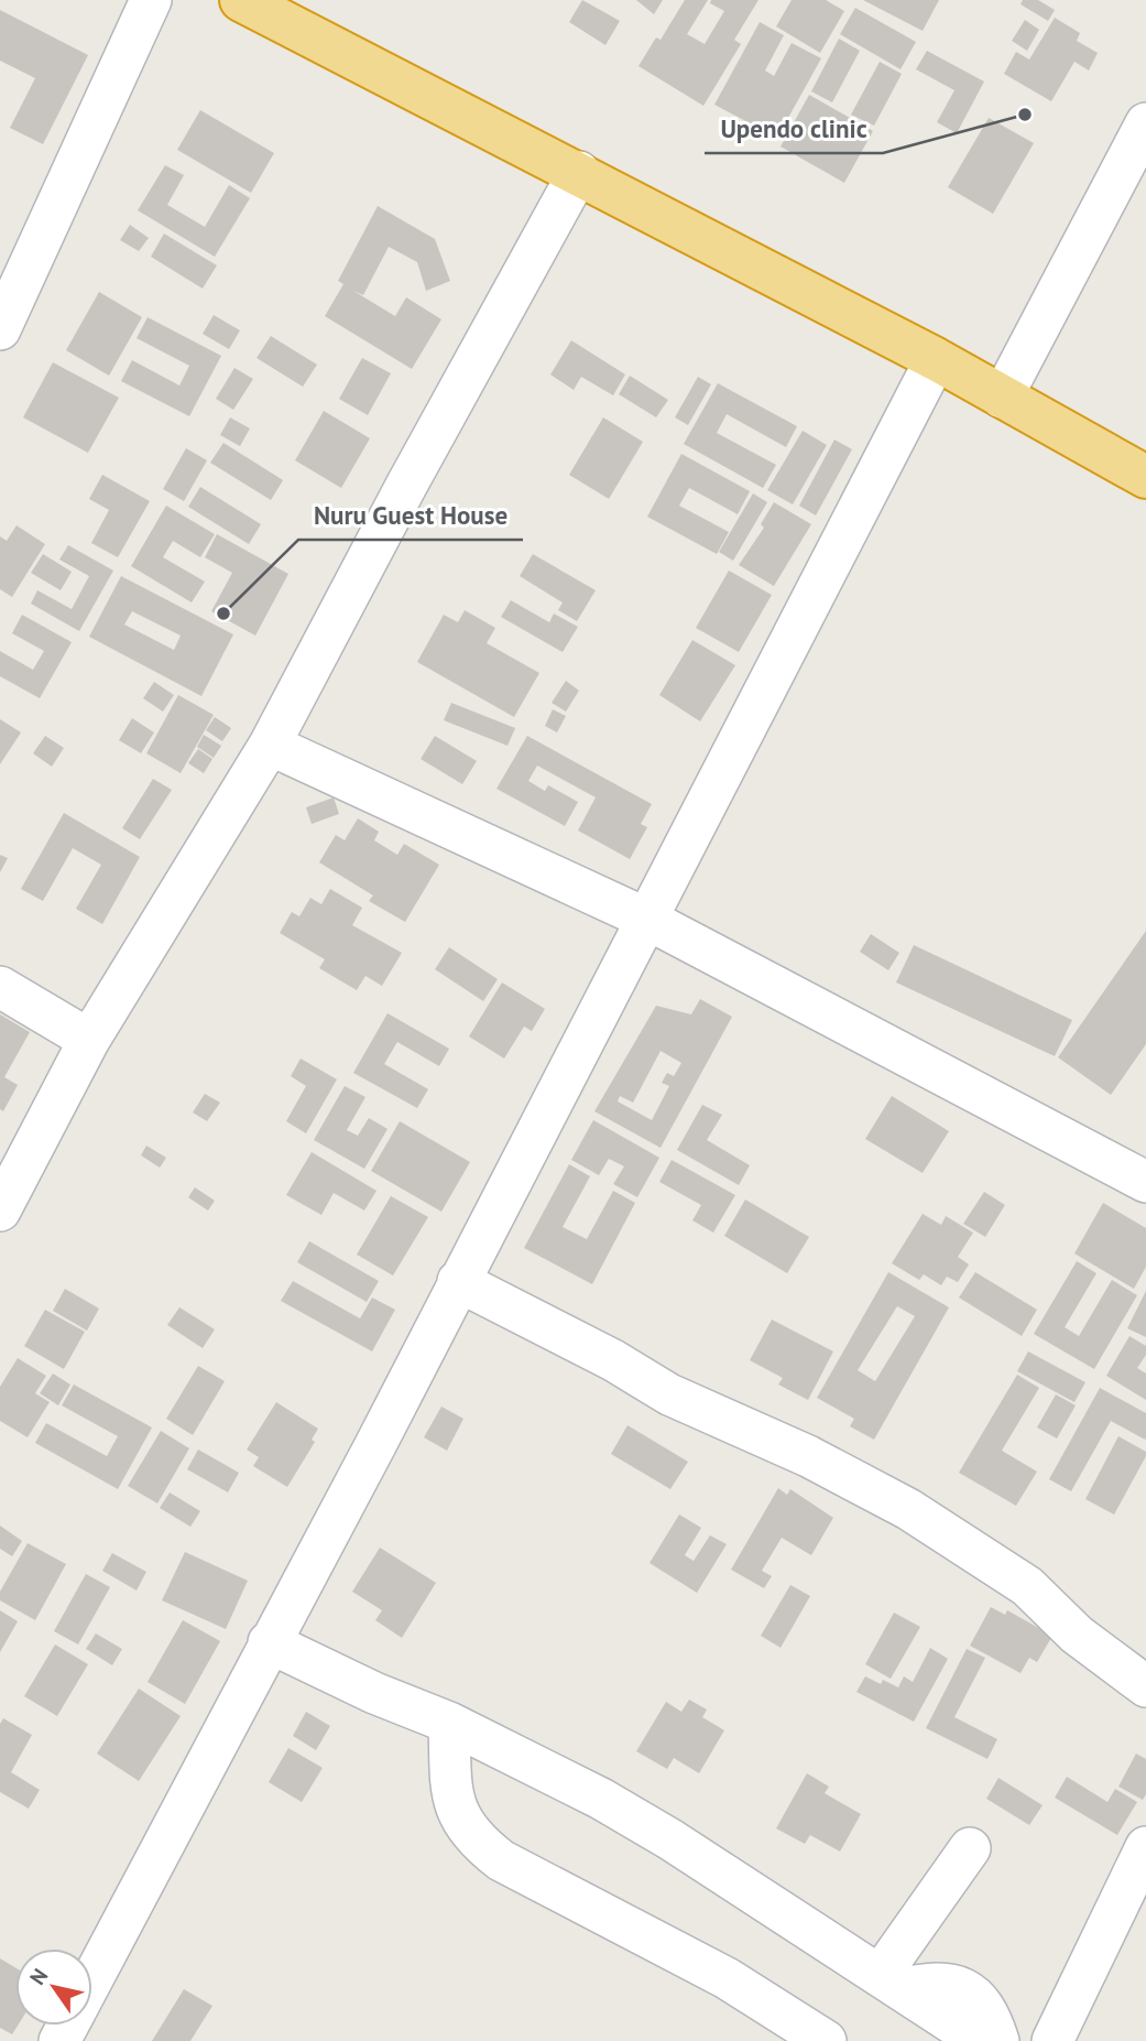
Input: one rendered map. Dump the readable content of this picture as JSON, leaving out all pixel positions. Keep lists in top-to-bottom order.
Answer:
{
  "places": ["Upendo clinic", "Nuru Guest House"],
  "north": "top left"
}
